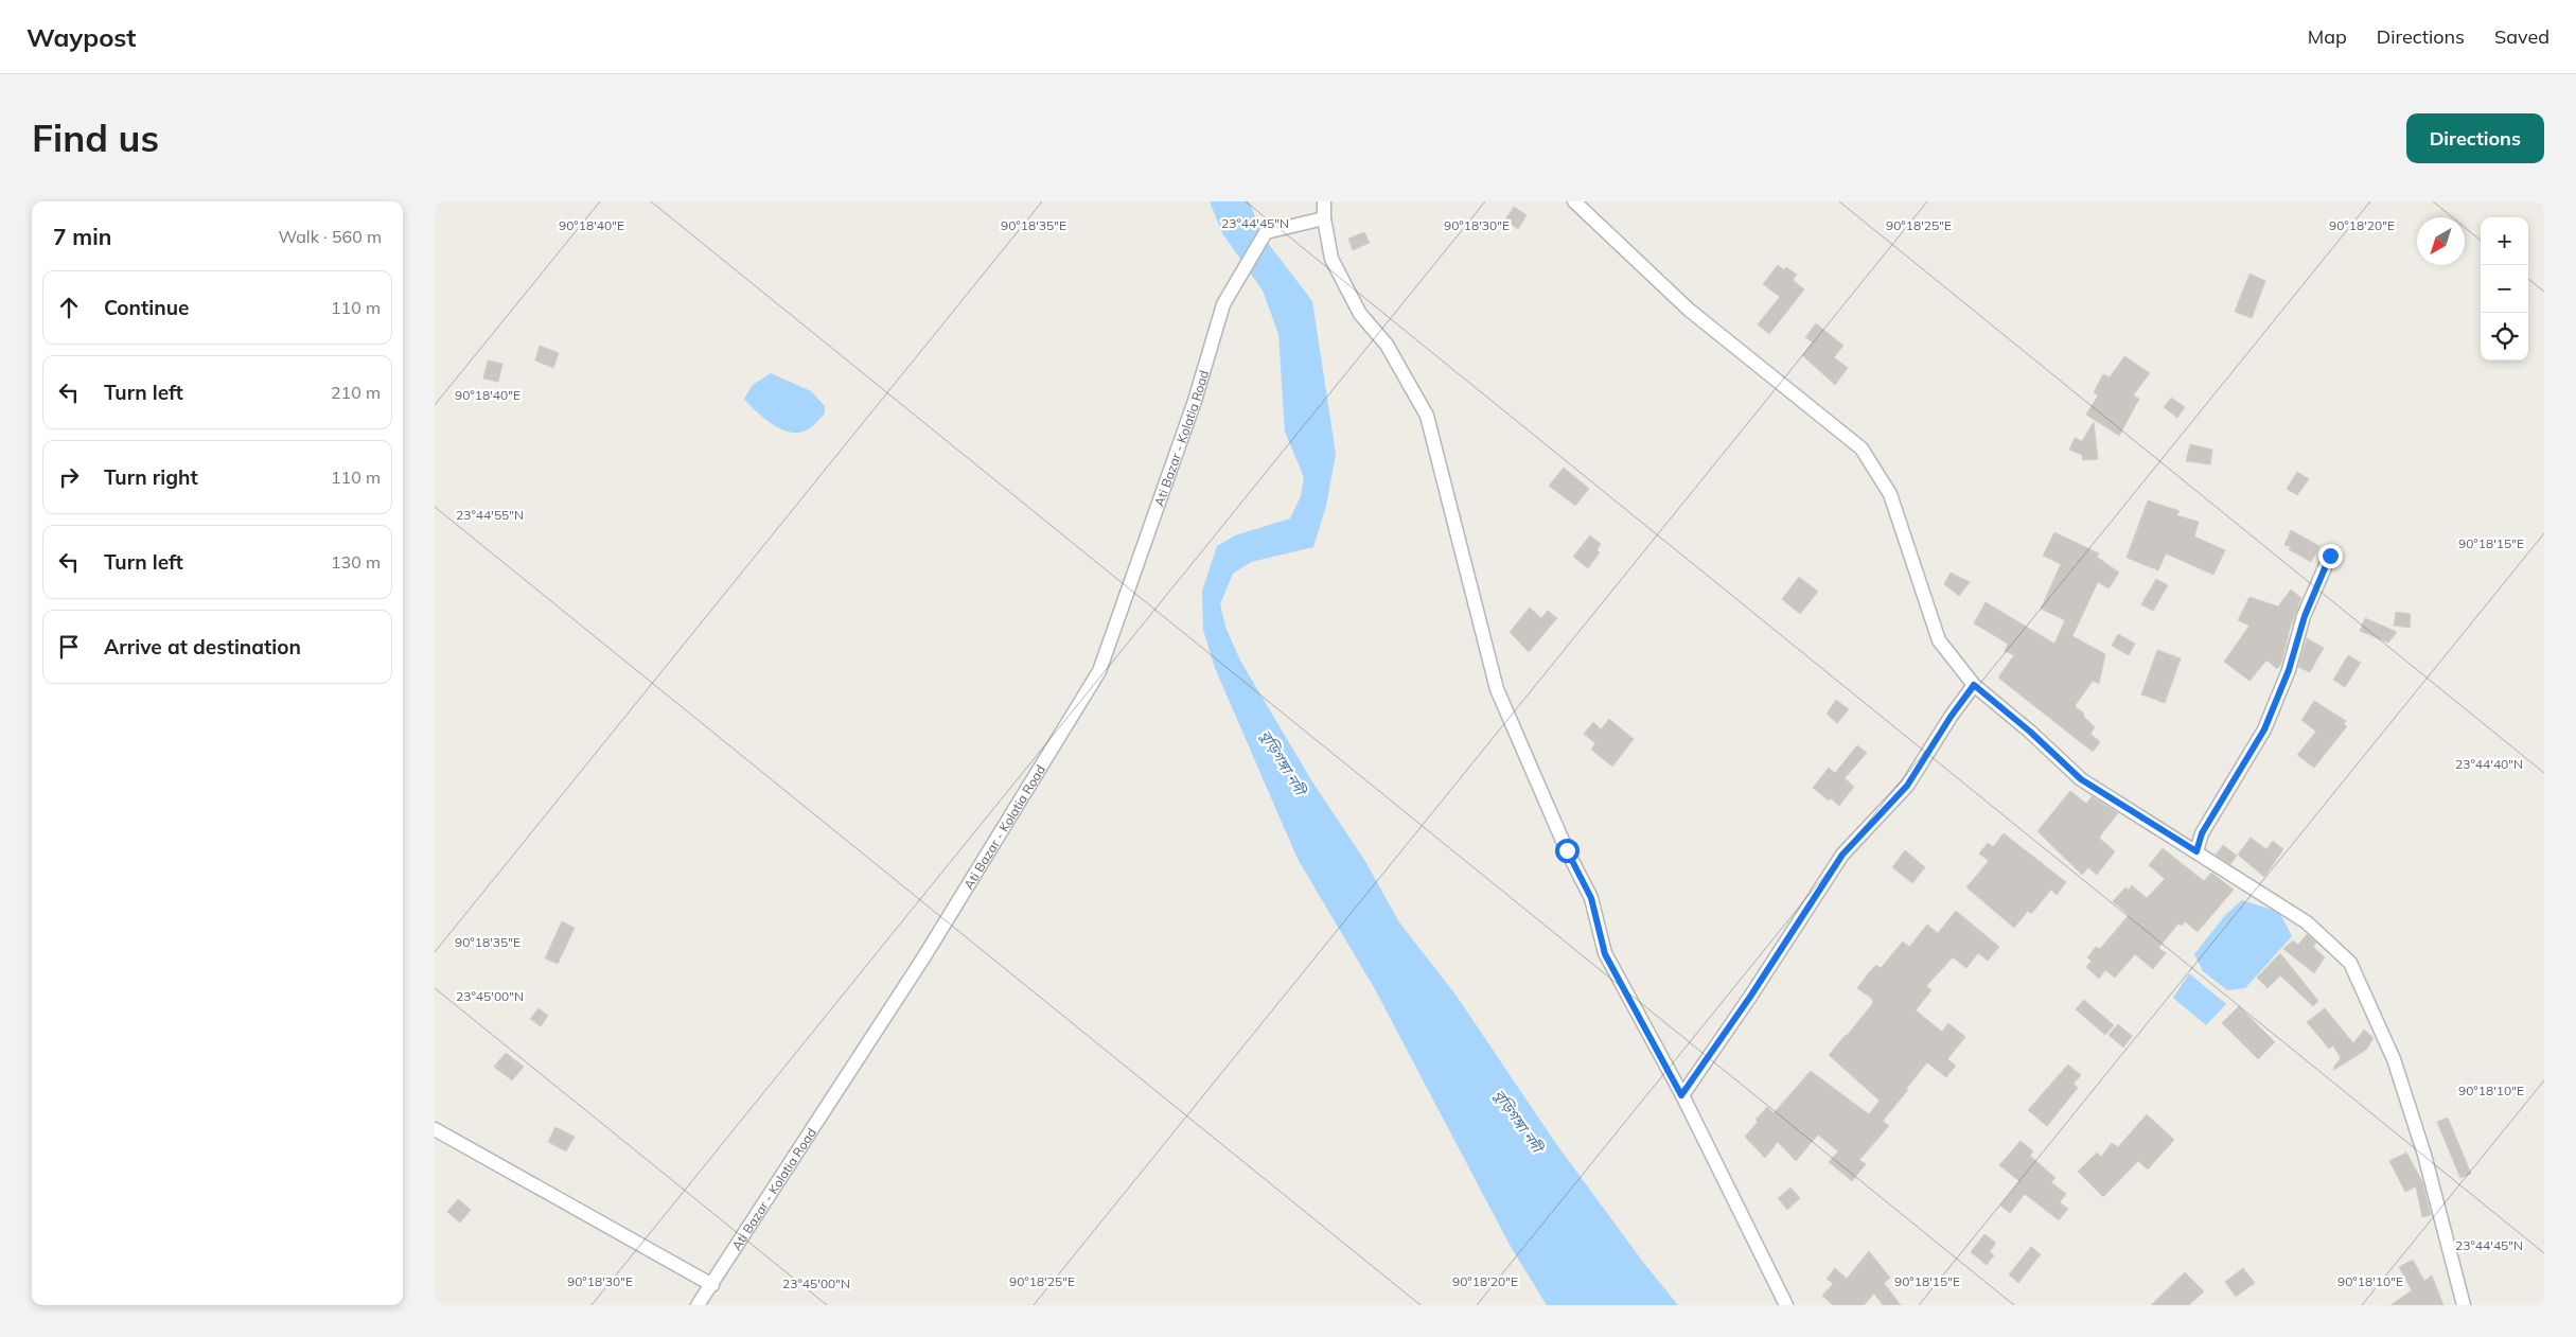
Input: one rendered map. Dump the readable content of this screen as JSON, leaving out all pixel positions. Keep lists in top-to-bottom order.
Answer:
{
  "streets": {
    "street": ["Ati Bazar - Kolatia Road"]
  },
  "water": ["বুড়িগঙ্গা নদী"],
  "north": "bottom left",
  "page": {
    "header": "Waypost",
    "nav": ["Map", "Directions", "Saved"],
    "buttons": "Directions",
    "title": "Find us",
    "heading": ["7 min", "Walk · 560 m"],
    "map_buttons": ["+", "−"],
    "list": [
      ["Continue", "110 m"],
      ["Turn left", "210 m"],
      ["Turn right", "110 m"],
      ["Turn left", "130 m"],
      "Arrive at destination"
    ]
  },
  "coordinates": [
    "23°44'45\"N",
    "90°18'40\"E",
    "90°18'35\"E",
    "90°18'30\"E",
    "90°18'25\"E",
    "90°18'20\"E",
    "23°44'55\"N",
    "90°18'15\"E",
    "23°44'40\"N",
    "23°45'00\"N",
    "90°18'10\"E"
  ]
}
